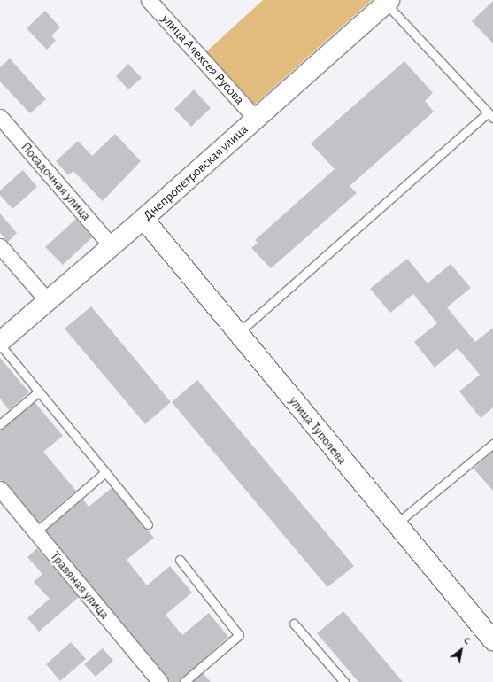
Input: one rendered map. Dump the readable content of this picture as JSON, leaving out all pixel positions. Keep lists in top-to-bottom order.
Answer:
{
  "streets": {
    "street": [
      "улица Алексея Русова",
      "Днепропетровская улица",
      "Посадочная улица",
      "улица Туполева",
      "Травяная улица"
    ]
  },
  "crossings": [
    ["улица Алексея Русова", "Днепропетровская улица"],
    ["Днепропетровская улица", "Посадочная улица"],
    ["Днепропетровская улица", "улица Туполева"]
  ],
  "north": "top right"
}
